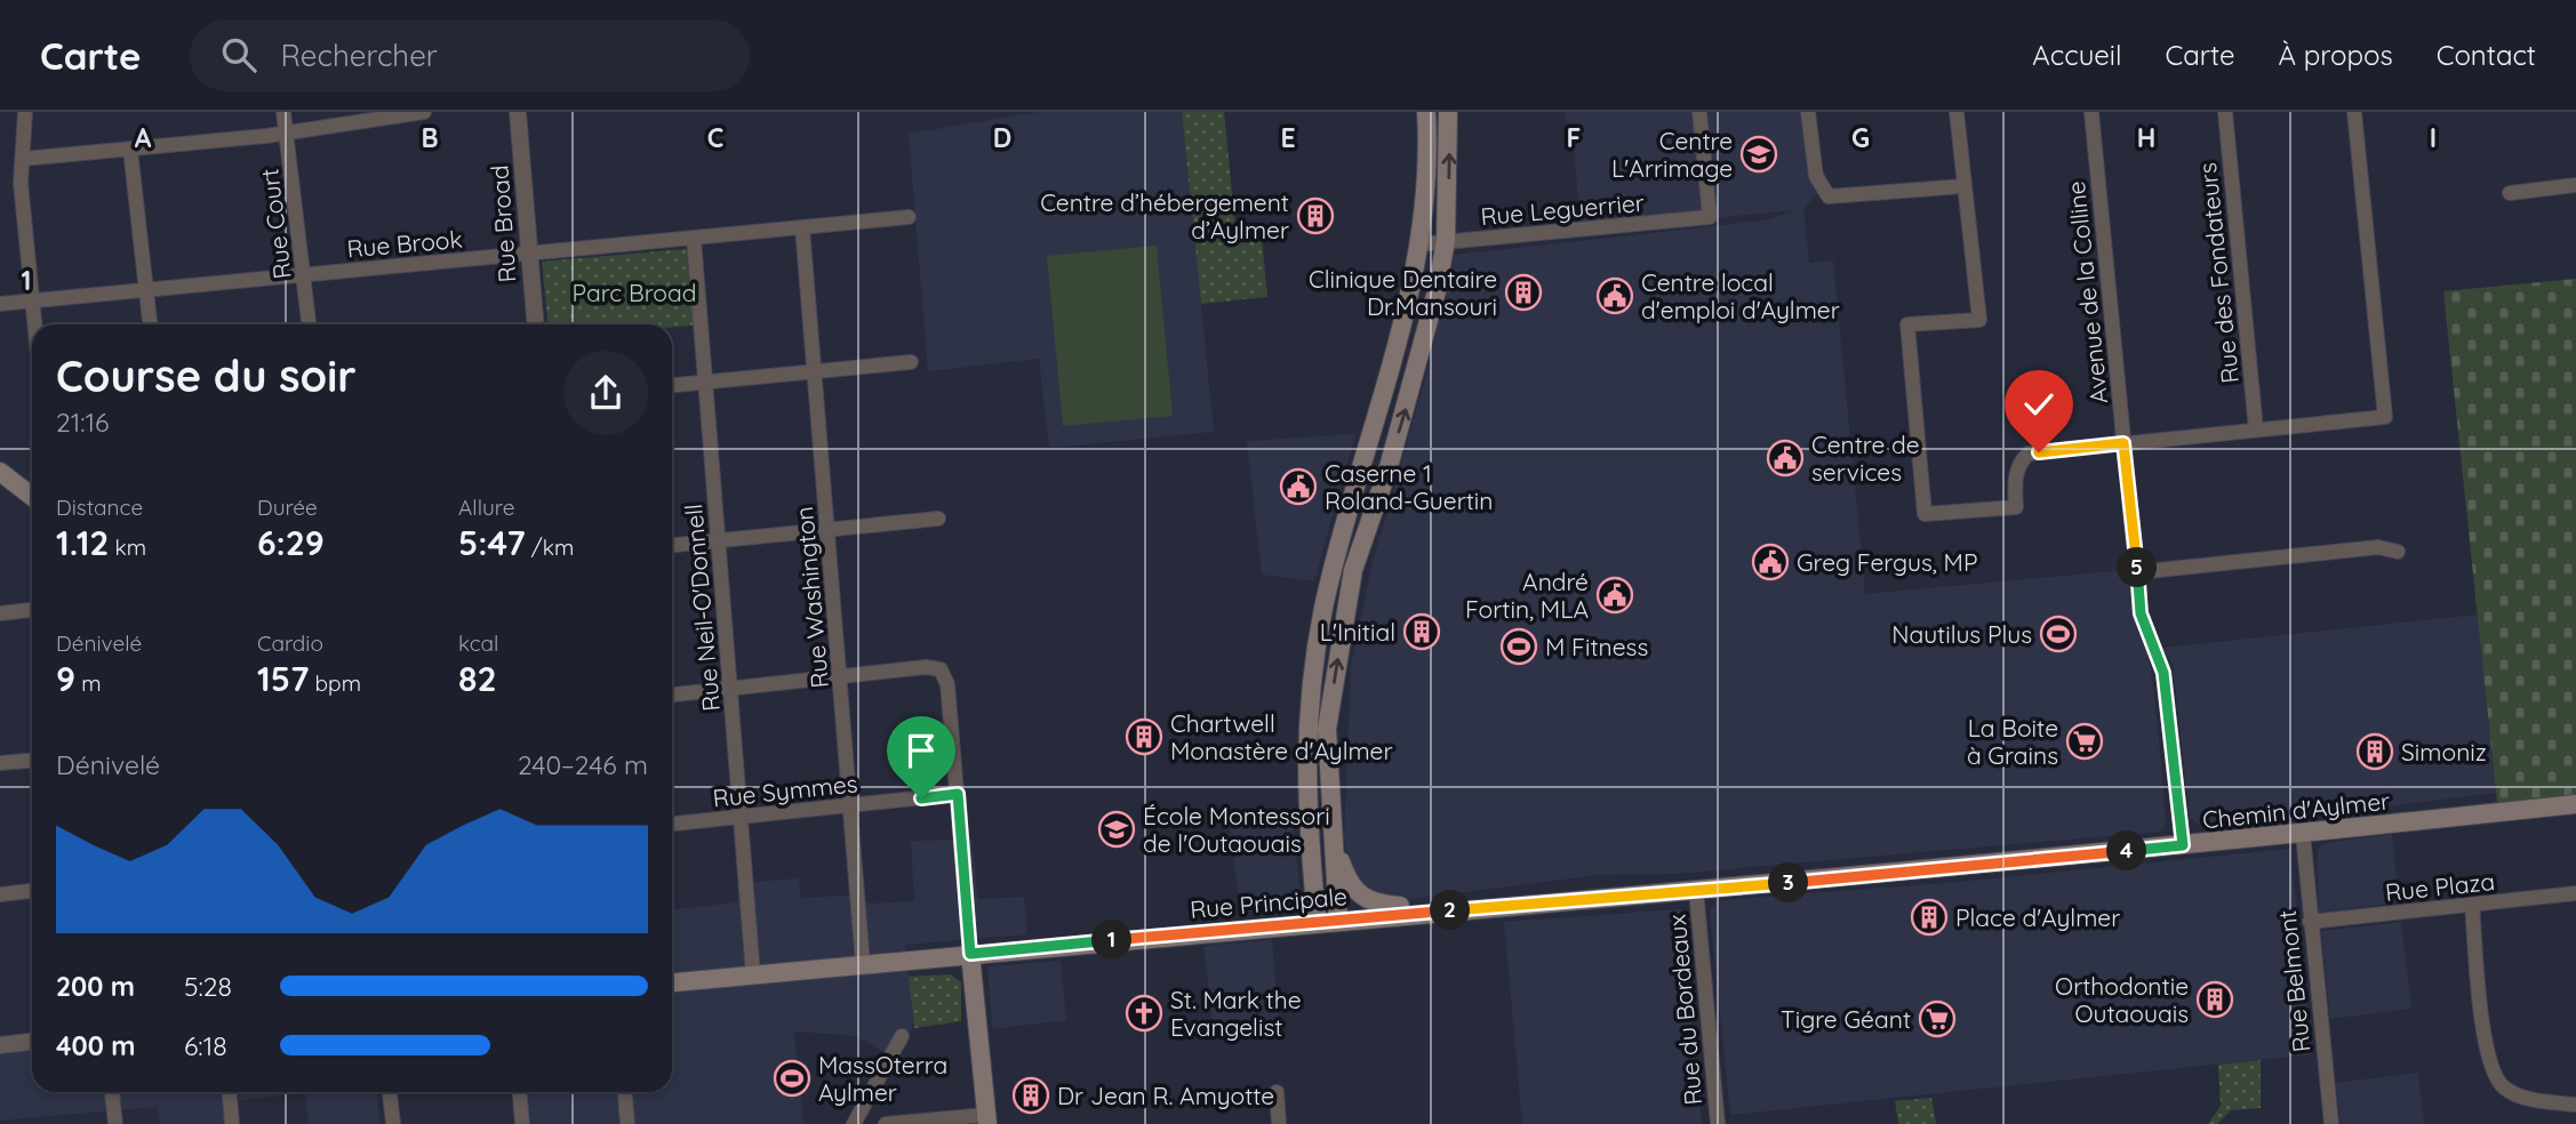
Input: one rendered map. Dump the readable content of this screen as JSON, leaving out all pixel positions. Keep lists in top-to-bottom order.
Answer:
{
  "streets": {
    "main road": ["Chemin d'Aylmer", "Rue Principale"],
    "street": [
      "Rue Leguerrier",
      "Rue Court",
      "Rue Broad",
      "Rue Brook",
      "Rue des Fondateurs",
      "Avenue de la Colline",
      "Rue Washington",
      "Rue Neil-O'Donnell",
      "Rue Symmes",
      "Rue Plaza",
      "Rue Belmont",
      "Rue du Bordeaux"
    ]
  },
  "crossings": [
    ["Rue Court", "Rue Brook"],
    ["Rue Broad", "Rue Brook"],
    ["Rue Brook", "Rue Washington"],
    ["Rue Brook", "Rue Neil-O'Donnell"],
    ["Avenue de la Colline", "Chemin d'Aylmer"],
    ["Rue Washington", "Rue Symmes"],
    ["Rue Washington", "Rue Principale"],
    ["Rue Neil-O'Donnell", "Rue Symmes"],
    ["Rue Neil-O'Donnell", "Rue Principale"],
    ["Chemin d'Aylmer", "Rue Principale"],
    ["Chemin d'Aylmer", "Rue Belmont"],
    ["Rue Plaza", "Rue Belmont"],
    ["Rue Principale", "Rue du Bordeaux"]
  ],
  "parks": ["Parc Broad"],
  "places": {
    "school or university": ["Centre L'Arrimage", "École Montessori de l'Outaouais"],
    "building": [
      "Centre d’hébergement d’Aylmer",
      "Clinique Dentaire Dr.Mansouri",
      "L'Initial",
      "Chartwell Monastère d'Aylmer",
      "Simoniz",
      "Place d'Aylmer",
      "Orthodontie Outaouais",
      "Dr Jean R. Amyotte"
    ],
    "public building": [
      "Centre local d'emploi d'Aylmer",
      "Centre de services",
      "Caserne 1 Roland-Guertin",
      "Greg Fergus, MP",
      "André Fortin, MLA"
    ],
    "sports": ["Nautilus Plus", "M Fitness", "MassOterra Aylmer"],
    "supermarket": ["La Boite à Grains", "Tigre Géant"],
    "church": ["St. Mark the Evangelist"]
  },
  "page": {
    "header": "Carte",
    "search": "Rechercher",
    "nav": [
      "Accueil",
      "Carte",
      "À propos",
      "Contact"
    ],
    "heading": ["Course du soir", "21:16"],
    "stats": [
      ["Distance", "1.12 km"],
      ["Durée", "6:29"],
      ["Allure", "5:47 /km"],
      ["Dénivelé", "9 m"],
      ["Cardio", "157 bpm"],
      ["kcal", "82"]
    ],
    "pins": [
      "5",
      "4",
      "3",
      "2",
      "1"
    ],
    "chart": ["Dénivelé", "240–246 m"],
    "list": [
      {
        "name": "200 m",
        "note": "5:28"
      },
      {
        "name": "400 m",
        "note": "6:18"
      }
    ]
  },
  "grid": {
    "columns": [
      "A",
      "B",
      "C",
      "D",
      "E",
      "F",
      "G",
      "H",
      "I"
    ],
    "rows": ["1"]
  }
}
